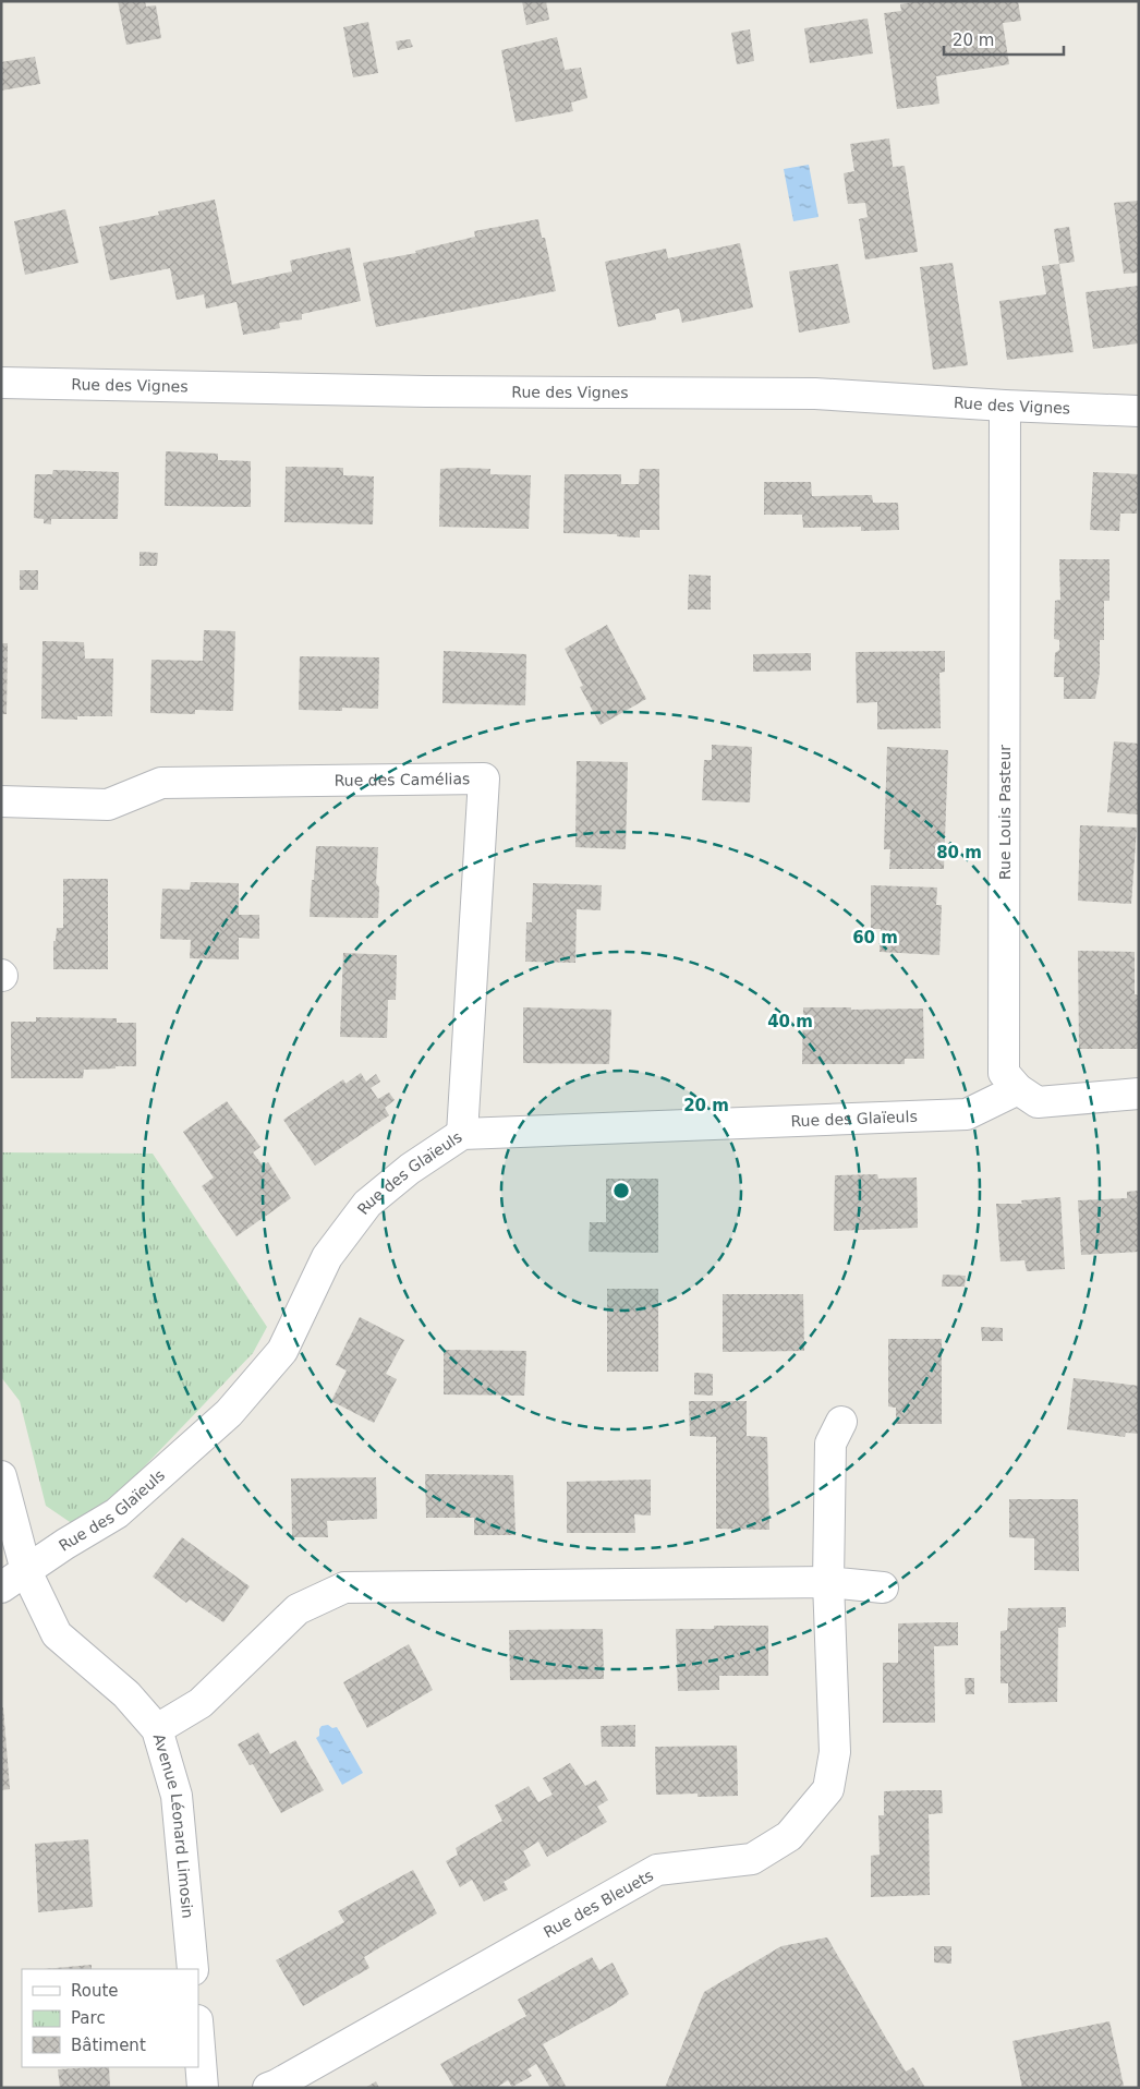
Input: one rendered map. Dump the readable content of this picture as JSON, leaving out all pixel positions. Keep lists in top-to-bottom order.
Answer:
{
  "streets": {
    "street": [
      "Rue des Vignes",
      "Rue des Camélias",
      "Rue Louis Pasteur",
      "Rue des Glaïeuls",
      "Avenue Léonard Limosin",
      "Rue des Bleuets"
    ]
  },
  "crossings": [
    ["Rue des Vignes", "Rue Louis Pasteur"],
    ["Rue des Camélias", "Rue des Glaïeuls"],
    ["Rue Louis Pasteur", "Rue des Glaïeuls"],
    ["Rue des Glaïeuls", "Avenue Léonard Limosin"]
  ],
  "legend": ["Route", "Parc", "Bâtiment"],
  "scale_bar": "20 m",
  "rings": [
    "80 m",
    "60 m",
    "40 m",
    "20 m"
  ]
}
